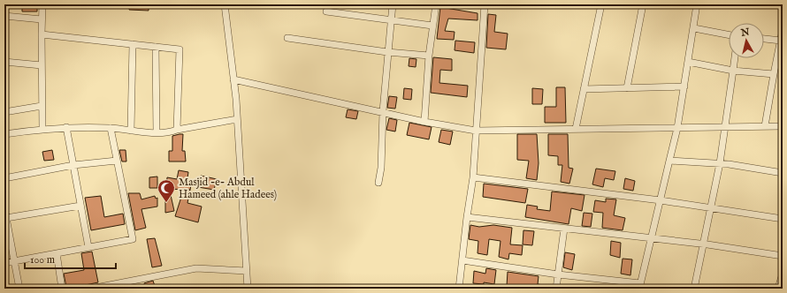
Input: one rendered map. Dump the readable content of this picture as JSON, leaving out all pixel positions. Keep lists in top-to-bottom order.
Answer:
{
  "places": {
    "mosque": ["Masjid -e- Abdul Hameed (ahle Hadees)"]
  },
  "scale_bar": "100 m",
  "north": "top"
}
